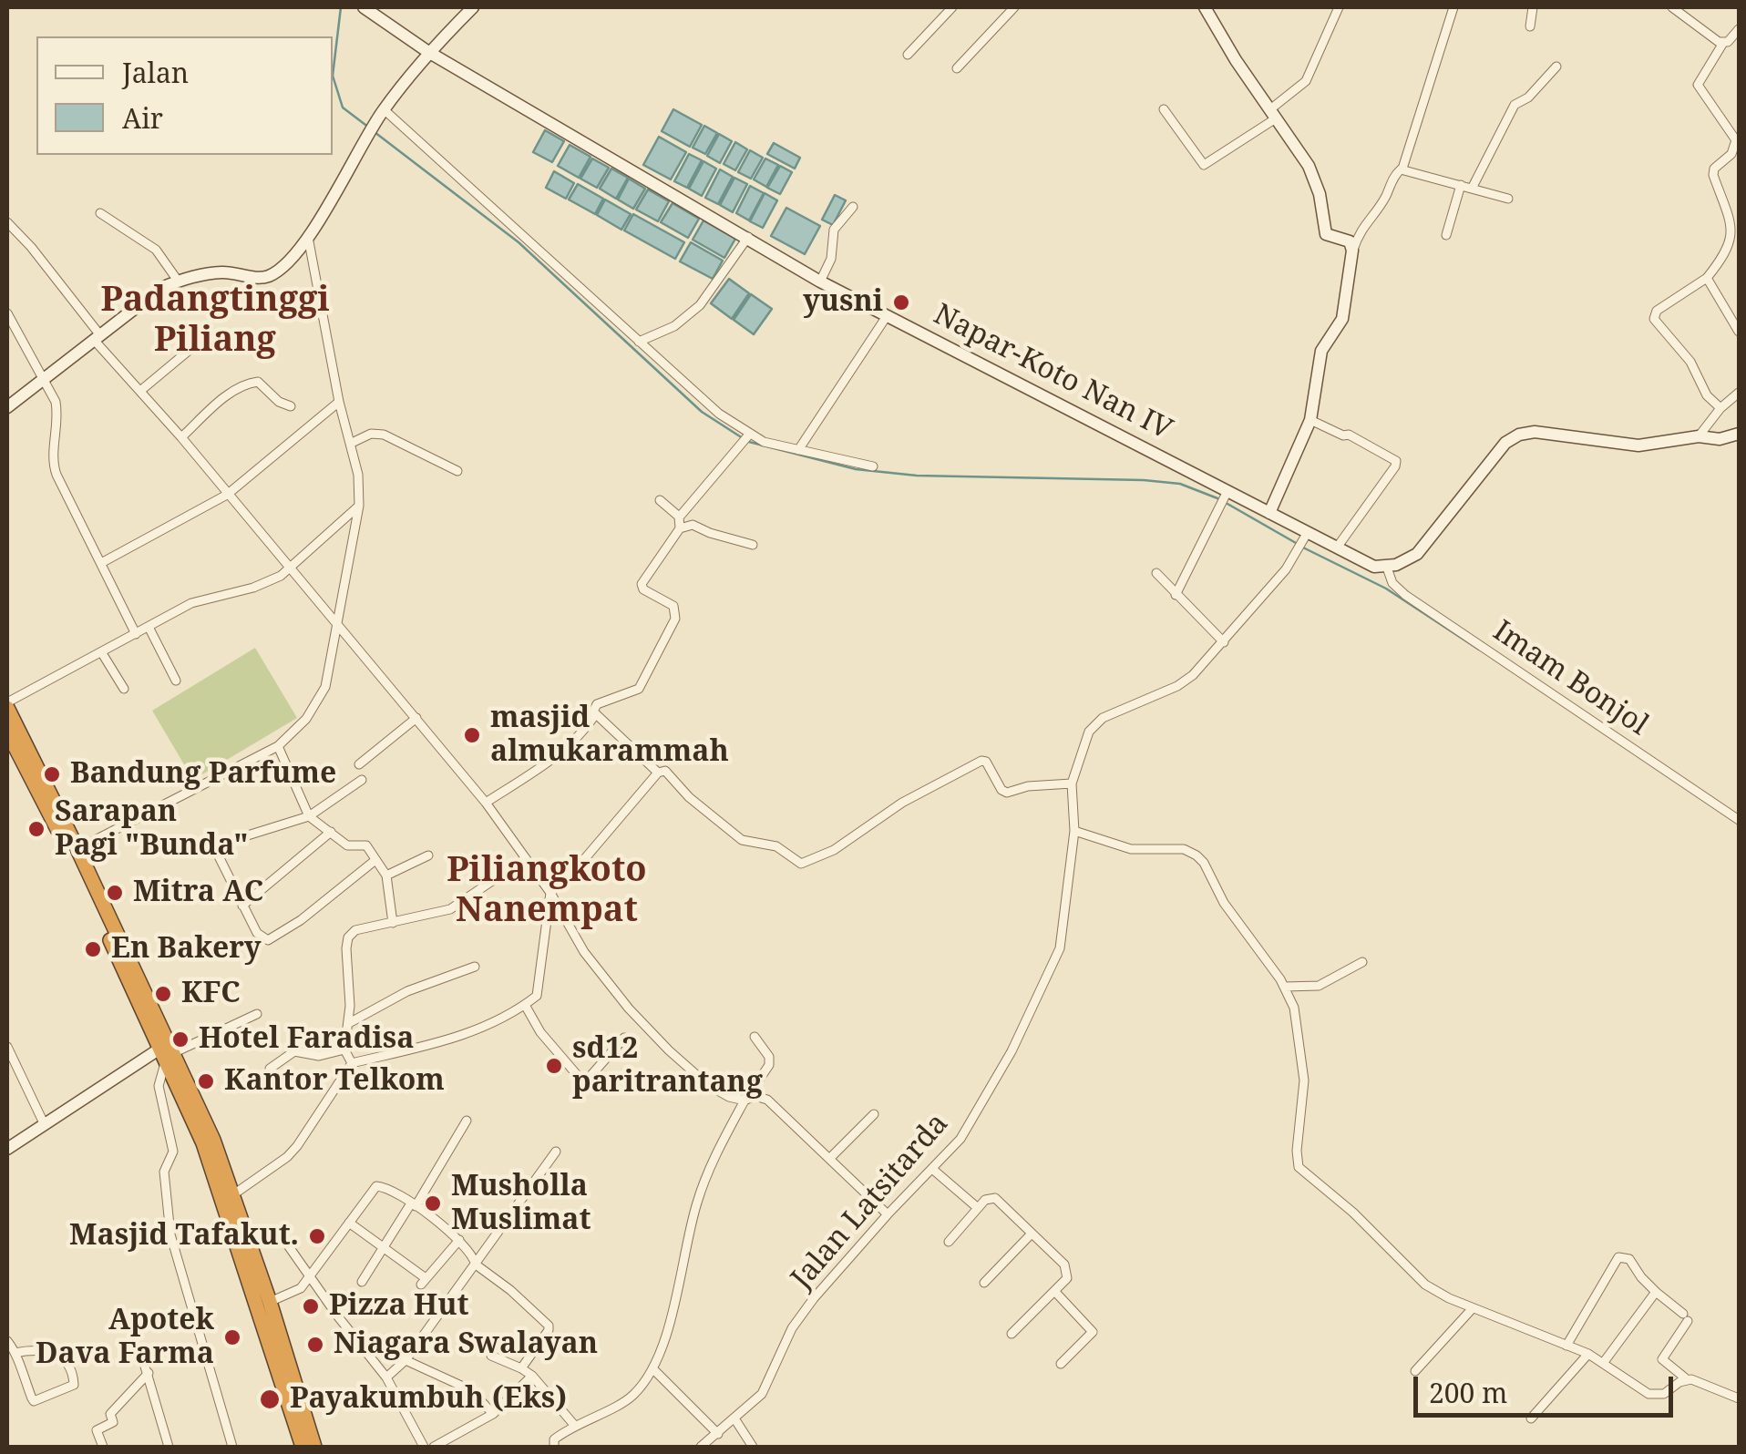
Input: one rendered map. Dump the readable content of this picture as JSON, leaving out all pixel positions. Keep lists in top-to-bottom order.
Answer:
{
  "streets": {
    "street": ["Napar-Koto Nan IV", "Imam Bonjol", "Jalan Latsitarda"]
  },
  "crossings": [
    ["Napar-Koto Nan IV", "Imam Bonjol"],
    ["Napar-Koto Nan IV", "Jalan Latsitarda"]
  ],
  "districts": ["Padangtinggi Piliang", "Piliangkoto Nanempat"],
  "places": [
    "yusni",
    "masjid almukarammah",
    "Bandung Parfume",
    "Sarapan Pagi \"Bunda\"",
    "Mitra AC",
    "En Bakery",
    "KFC",
    "Hotel Faradisa",
    "sd12 paritrantang",
    "Kantor Telkom",
    "Musholla Muslimat",
    "Masjid Tafakut.",
    "Pizza Hut",
    "Apotek Dava Farma",
    "Niagara Swalayan",
    "Payakumbuh (Eks)"
  ],
  "legend": ["Jalan", "Air"],
  "scale_bar": "200 m"
}
